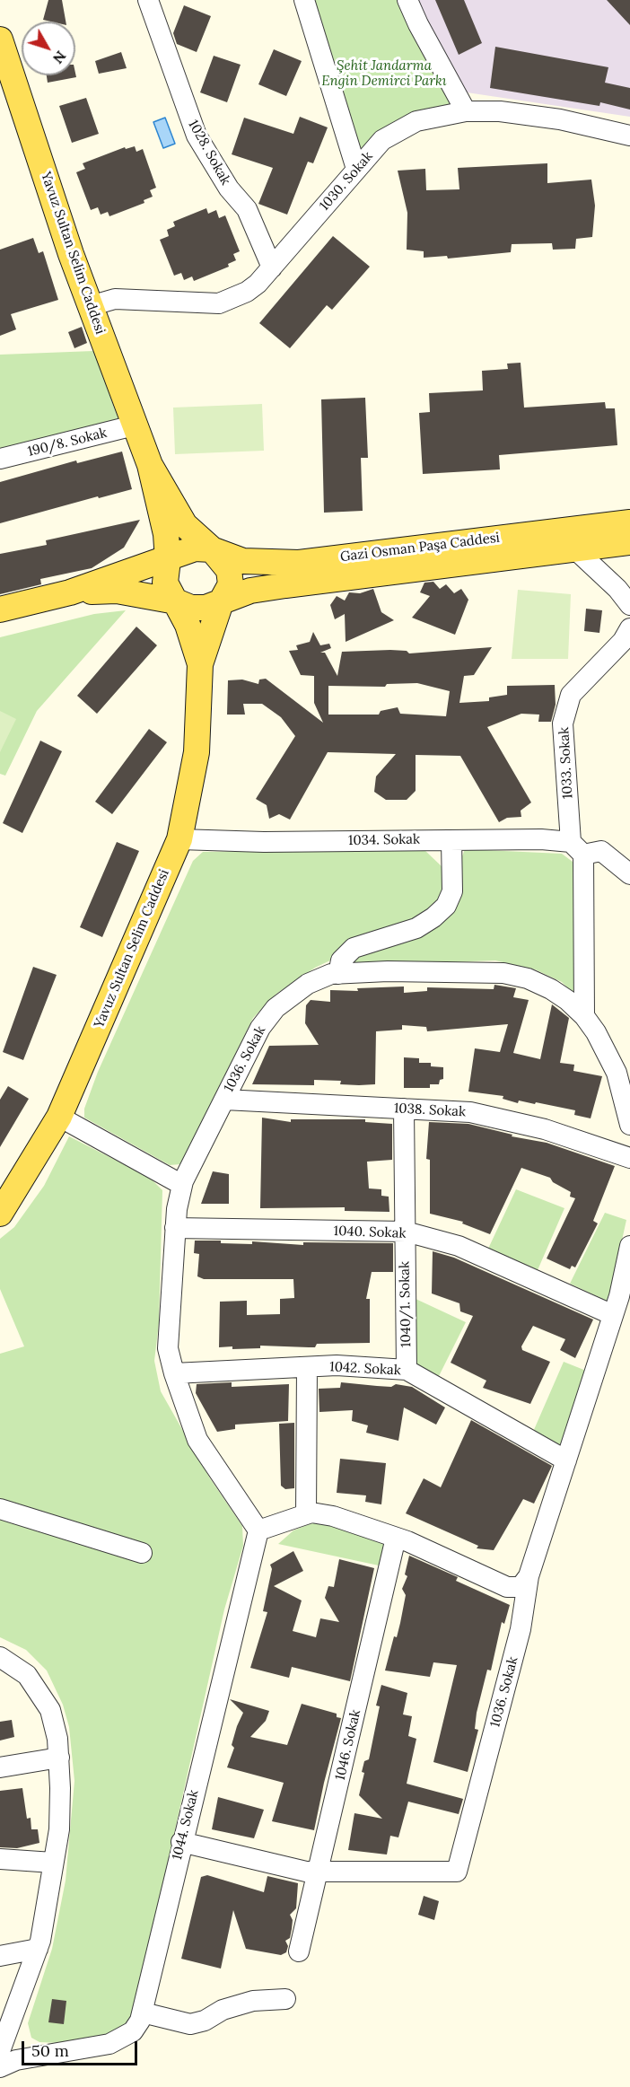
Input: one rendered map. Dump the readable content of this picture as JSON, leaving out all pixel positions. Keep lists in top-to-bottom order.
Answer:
{
  "streets": {
    "main road": ["Yavuz Sultan Selim Caddesi", "Gazi Osman Paşa Caddesi"],
    "street": [
      "1028. Sokak",
      "1030. Sokak",
      "190/8. Sokak",
      "1033. Sokak",
      "1034. Sokak",
      "1036. Sokak",
      "1038. Sokak",
      "1040. Sokak",
      "1040/1. Sokak",
      "1042. Sokak",
      "1046. Sokak",
      "1044. Sokak"
    ]
  },
  "crossings": [
    ["1028. Sokak", "1030. Sokak"],
    ["1030. Sokak", "Yavuz Sultan Selim Caddesi"],
    ["Yavuz Sultan Selim Caddesi", "190/8. Sokak"],
    ["Yavuz Sultan Selim Caddesi", "Gazi Osman Paşa Caddesi"],
    ["Yavuz Sultan Selim Caddesi", "1034. Sokak"],
    ["1033. Sokak", "1034. Sokak"],
    ["1033. Sokak", "1036. Sokak"],
    ["1036. Sokak", "1038. Sokak"],
    ["1036. Sokak", "1040. Sokak"],
    ["1036. Sokak", "1042. Sokak"],
    ["1036. Sokak", "1046. Sokak"],
    ["1036. Sokak", "1044. Sokak"],
    ["1038. Sokak", "1040/1. Sokak"],
    ["1040. Sokak", "1040/1. Sokak"],
    ["1040/1. Sokak", "1042. Sokak"]
  ],
  "parks": ["Şehit Jandarma Engin Demirci Parkı"],
  "scale_bar": "50 m",
  "north": "bottom right"
}
